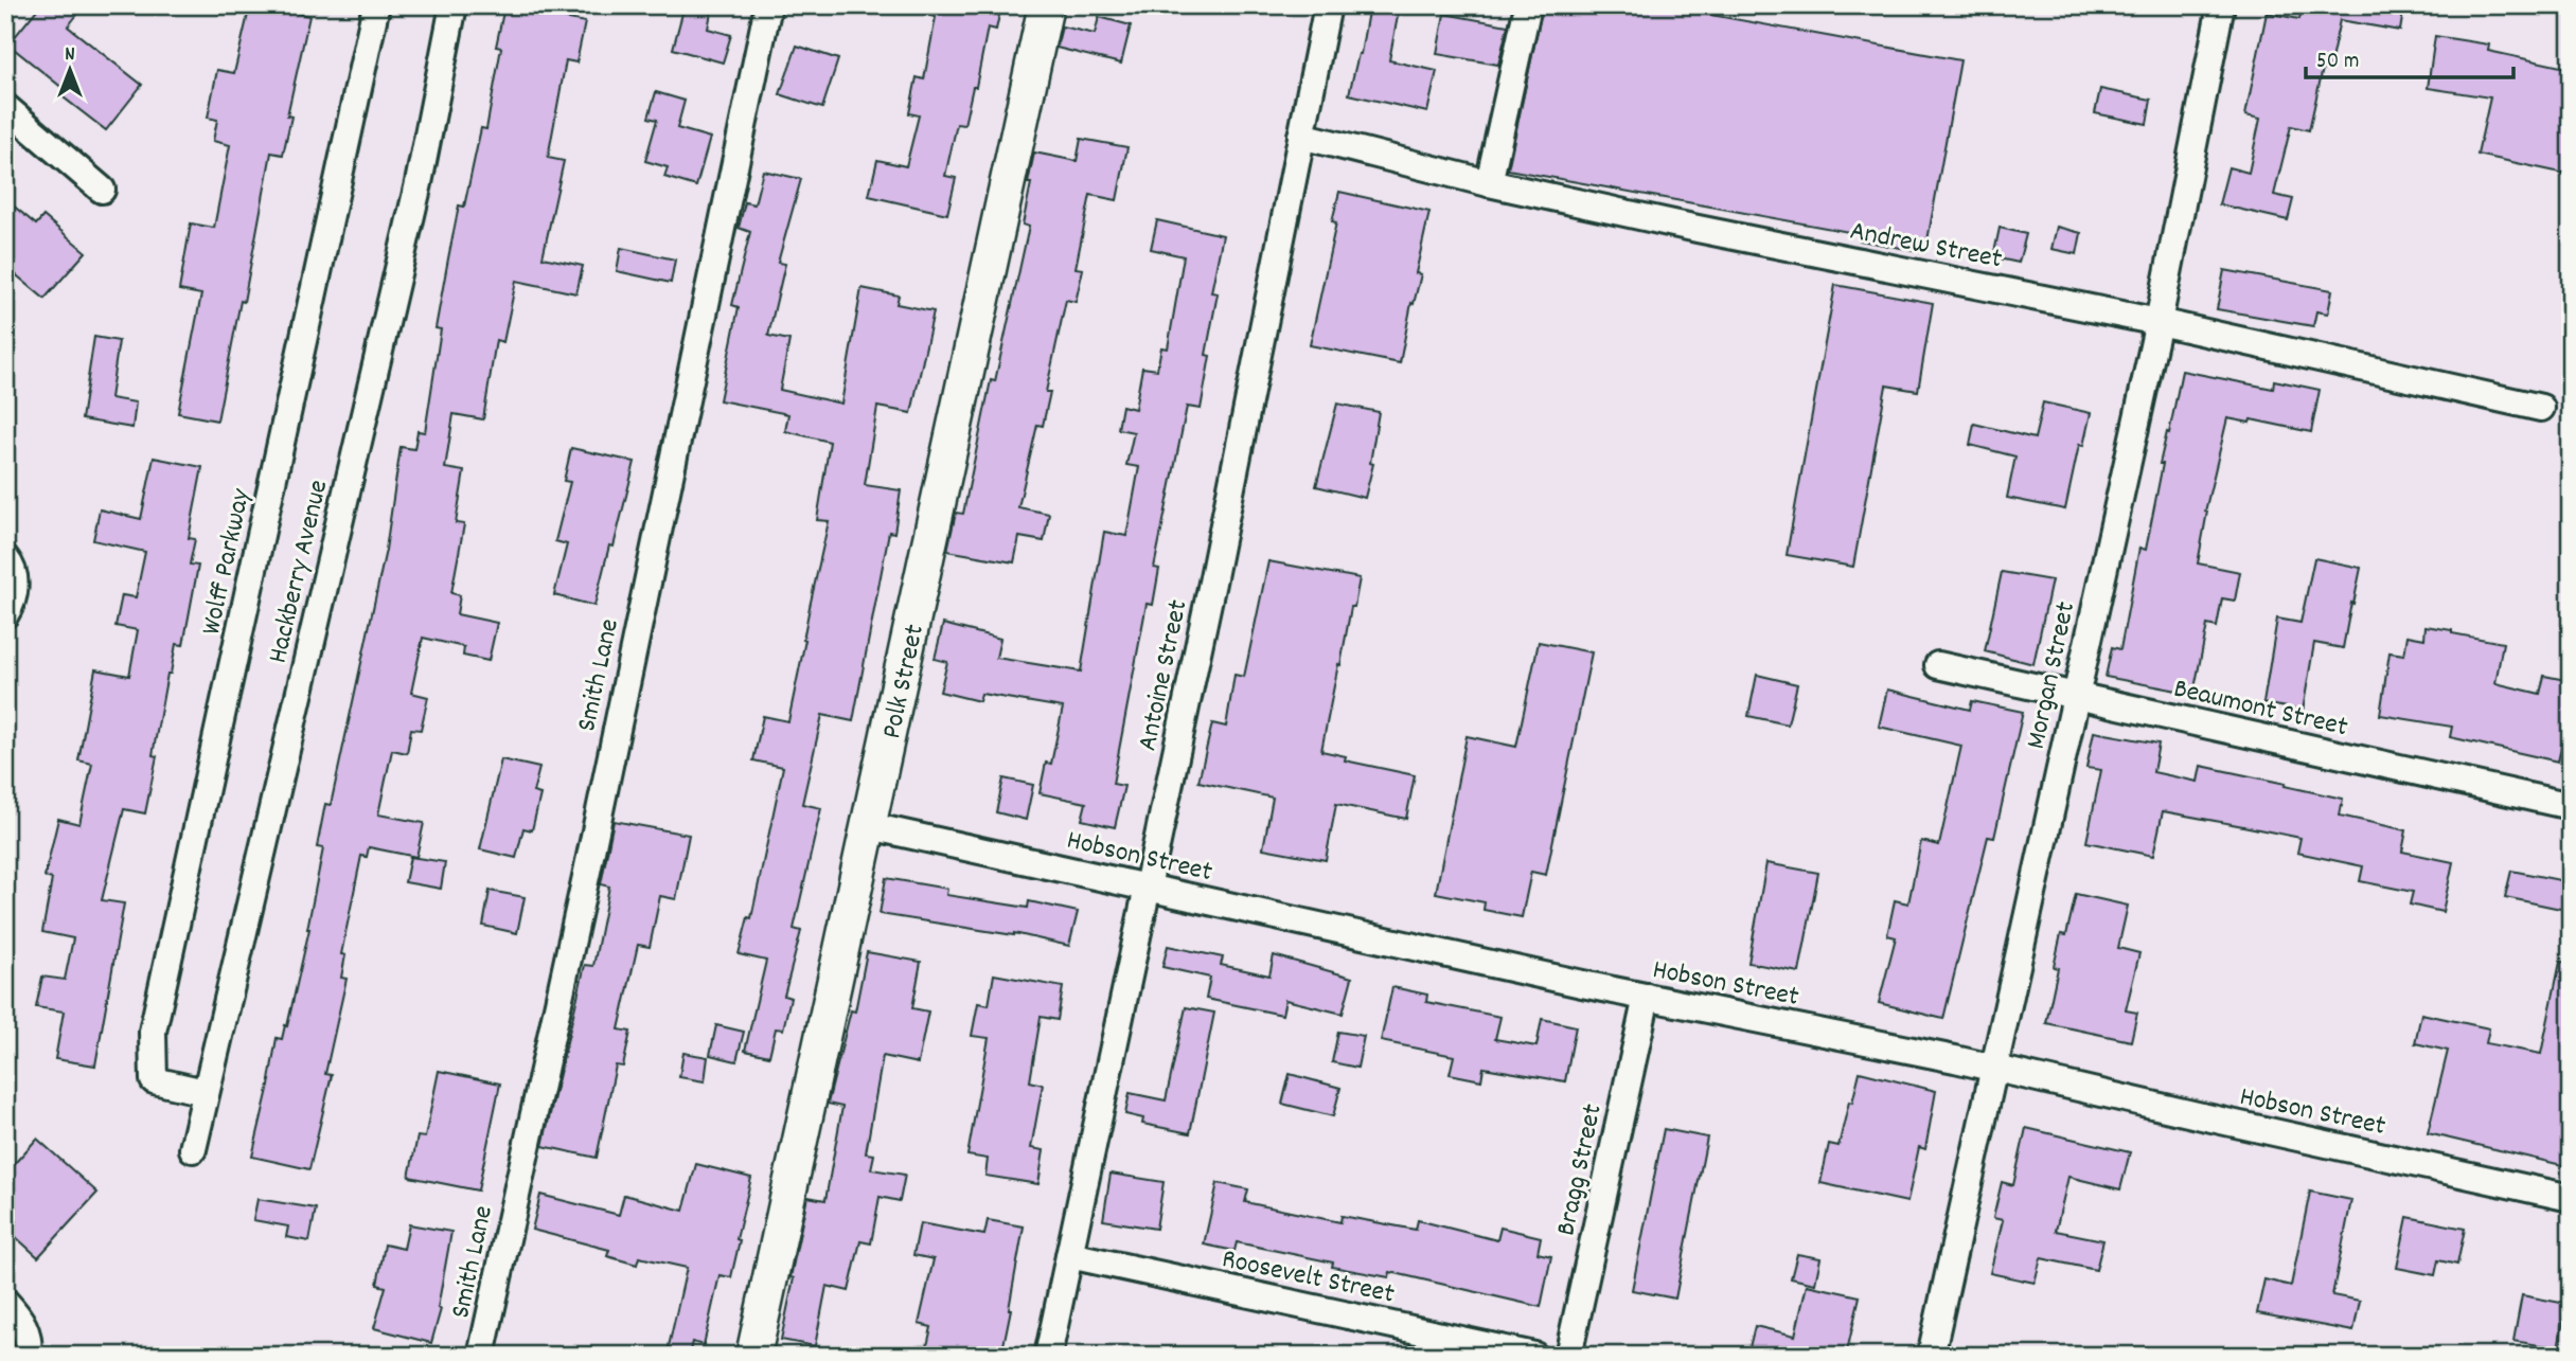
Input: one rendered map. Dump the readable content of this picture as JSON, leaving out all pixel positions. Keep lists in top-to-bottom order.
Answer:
{
  "streets": {
    "street": [
      "Andrew Street",
      "Wolff Parkway",
      "Hackberry Avenue",
      "Smith Lane",
      "Antoine Street",
      "Morgan Street",
      "Polk Street",
      "Beaumont Street",
      "Hobson Street",
      "Bragg Street",
      "Roosevelt Street"
    ]
  },
  "crossings": [
    ["Andrew Street", "Antoine Street"],
    ["Andrew Street", "Morgan Street"],
    ["Wolff Parkway", "Hackberry Avenue"],
    ["Antoine Street", "Hobson Street"],
    ["Antoine Street", "Roosevelt Street"],
    ["Morgan Street", "Beaumont Street"],
    ["Morgan Street", "Hobson Street"],
    ["Polk Street", "Hobson Street"],
    ["Hobson Street", "Bragg Street"]
  ],
  "scale_bar": "50 m",
  "north": "top"
}
